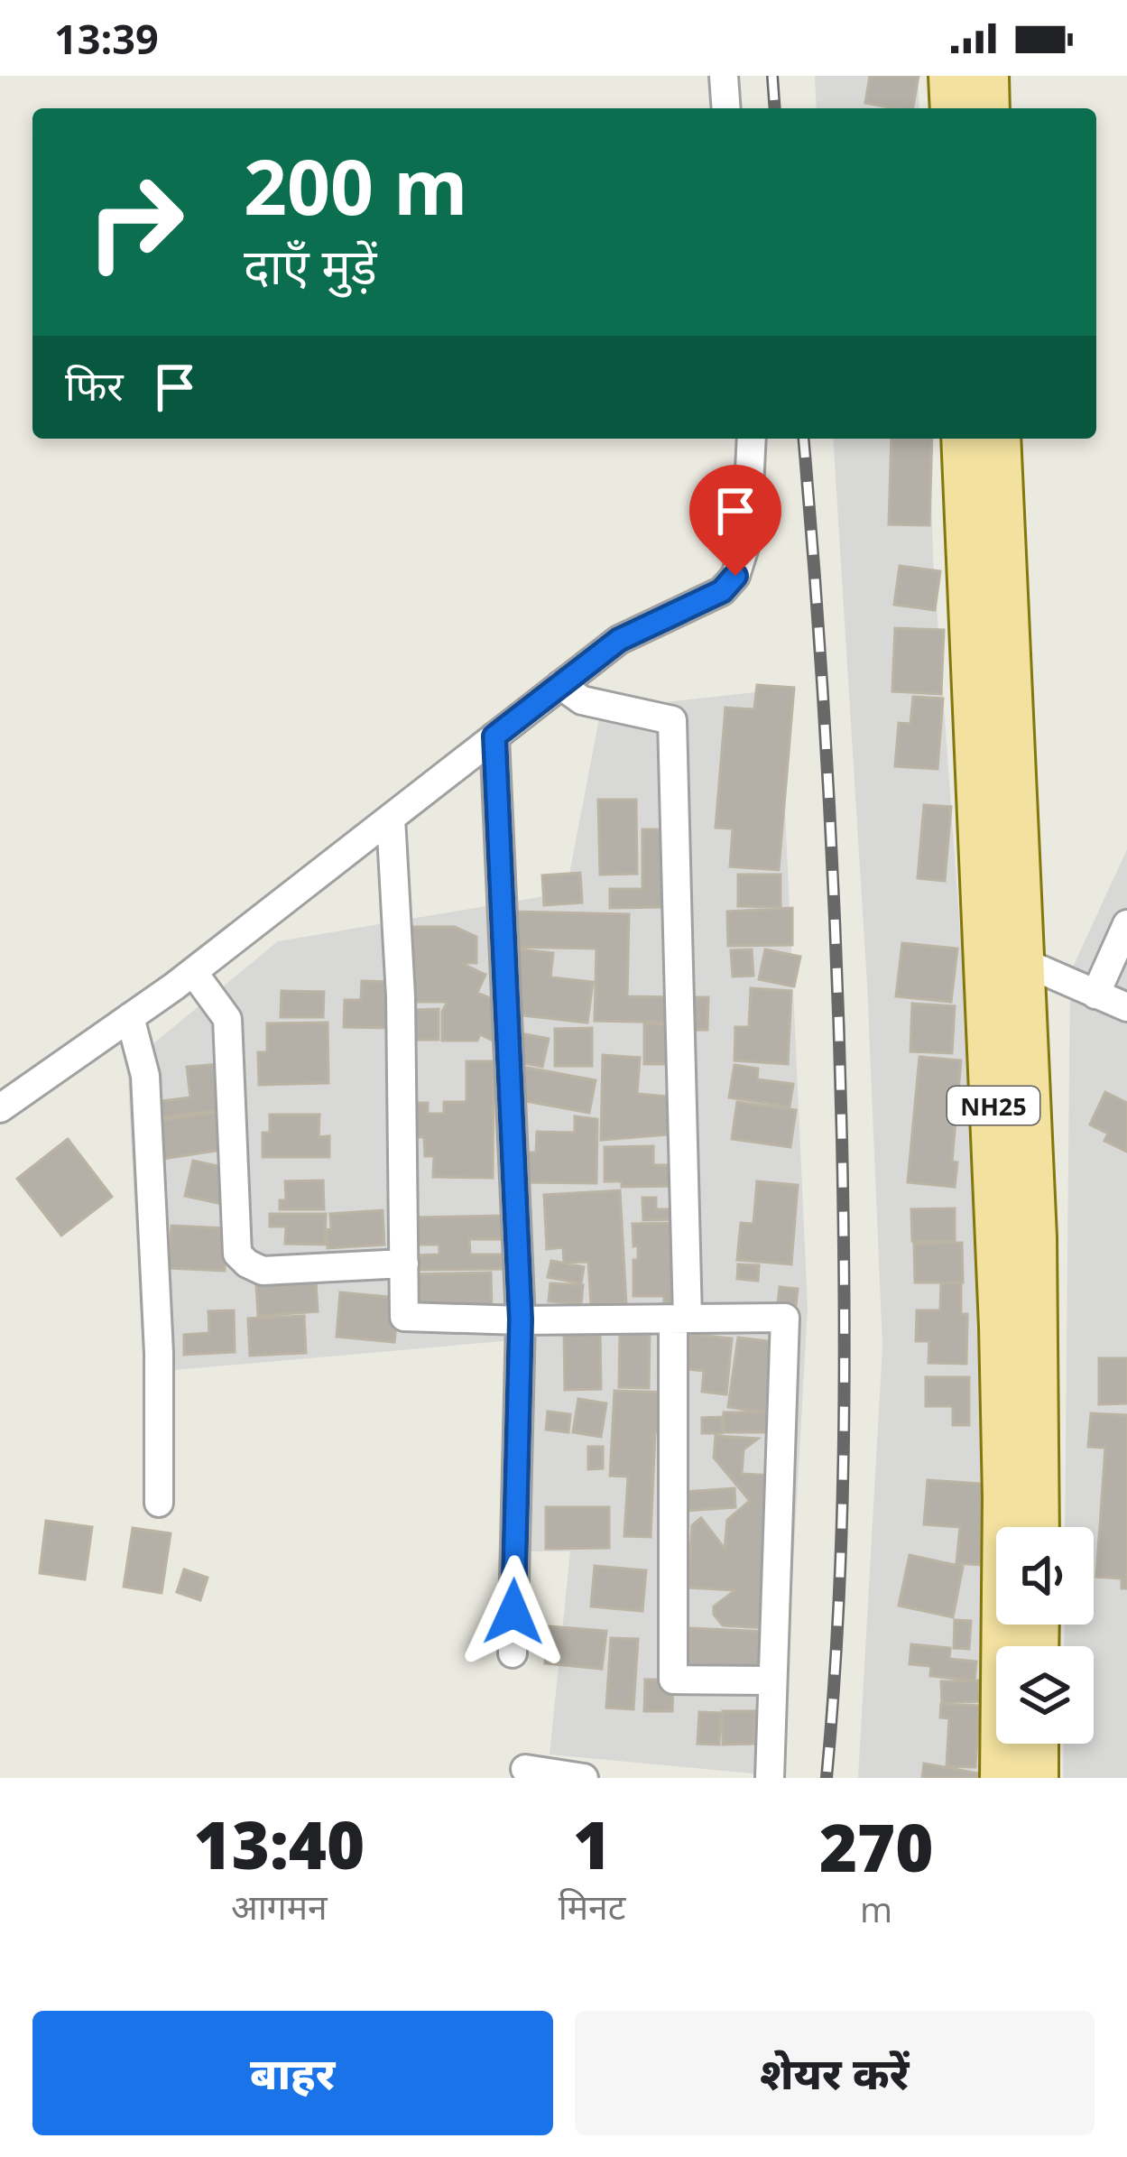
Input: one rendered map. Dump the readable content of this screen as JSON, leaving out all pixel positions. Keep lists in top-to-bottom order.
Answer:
{
  "streets": {
    "main road": ["NH25"]
  },
  "page": {
    "status": "13:39",
    "turn": ["200 m", "दाएँ मुड़ें"],
    "then": "फिर",
    "eta": [
      "13:40",
      "आगमन",
      "1",
      "मिनट",
      "270",
      "m"
    ],
    "buttons": ["बाहर", "शेयर करें"]
  }
}
